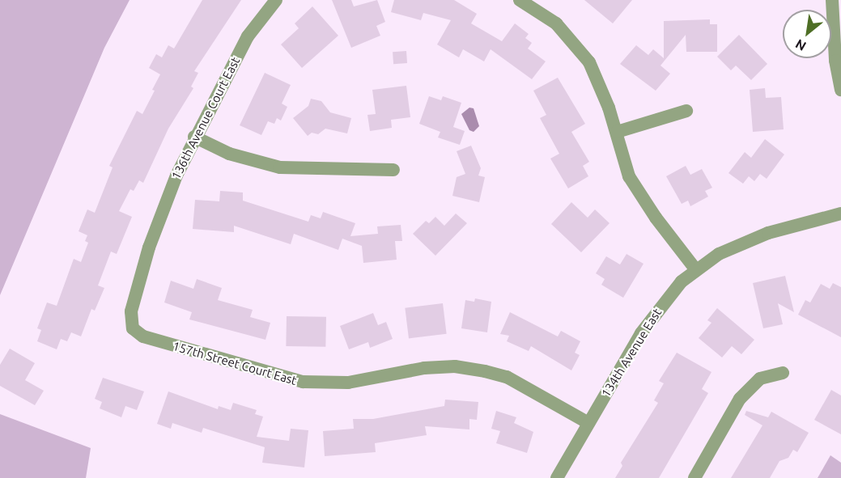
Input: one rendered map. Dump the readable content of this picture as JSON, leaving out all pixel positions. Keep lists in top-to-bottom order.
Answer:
{
  "streets": {
    "street": ["136th Avenue Court East", "134th Avenue East", "157th Street Court East"]
  },
  "crossings": [
    ["136th Avenue Court East", "157th Street Court East"],
    ["134th Avenue East", "157th Street Court East"]
  ],
  "north": "bottom left"
}
